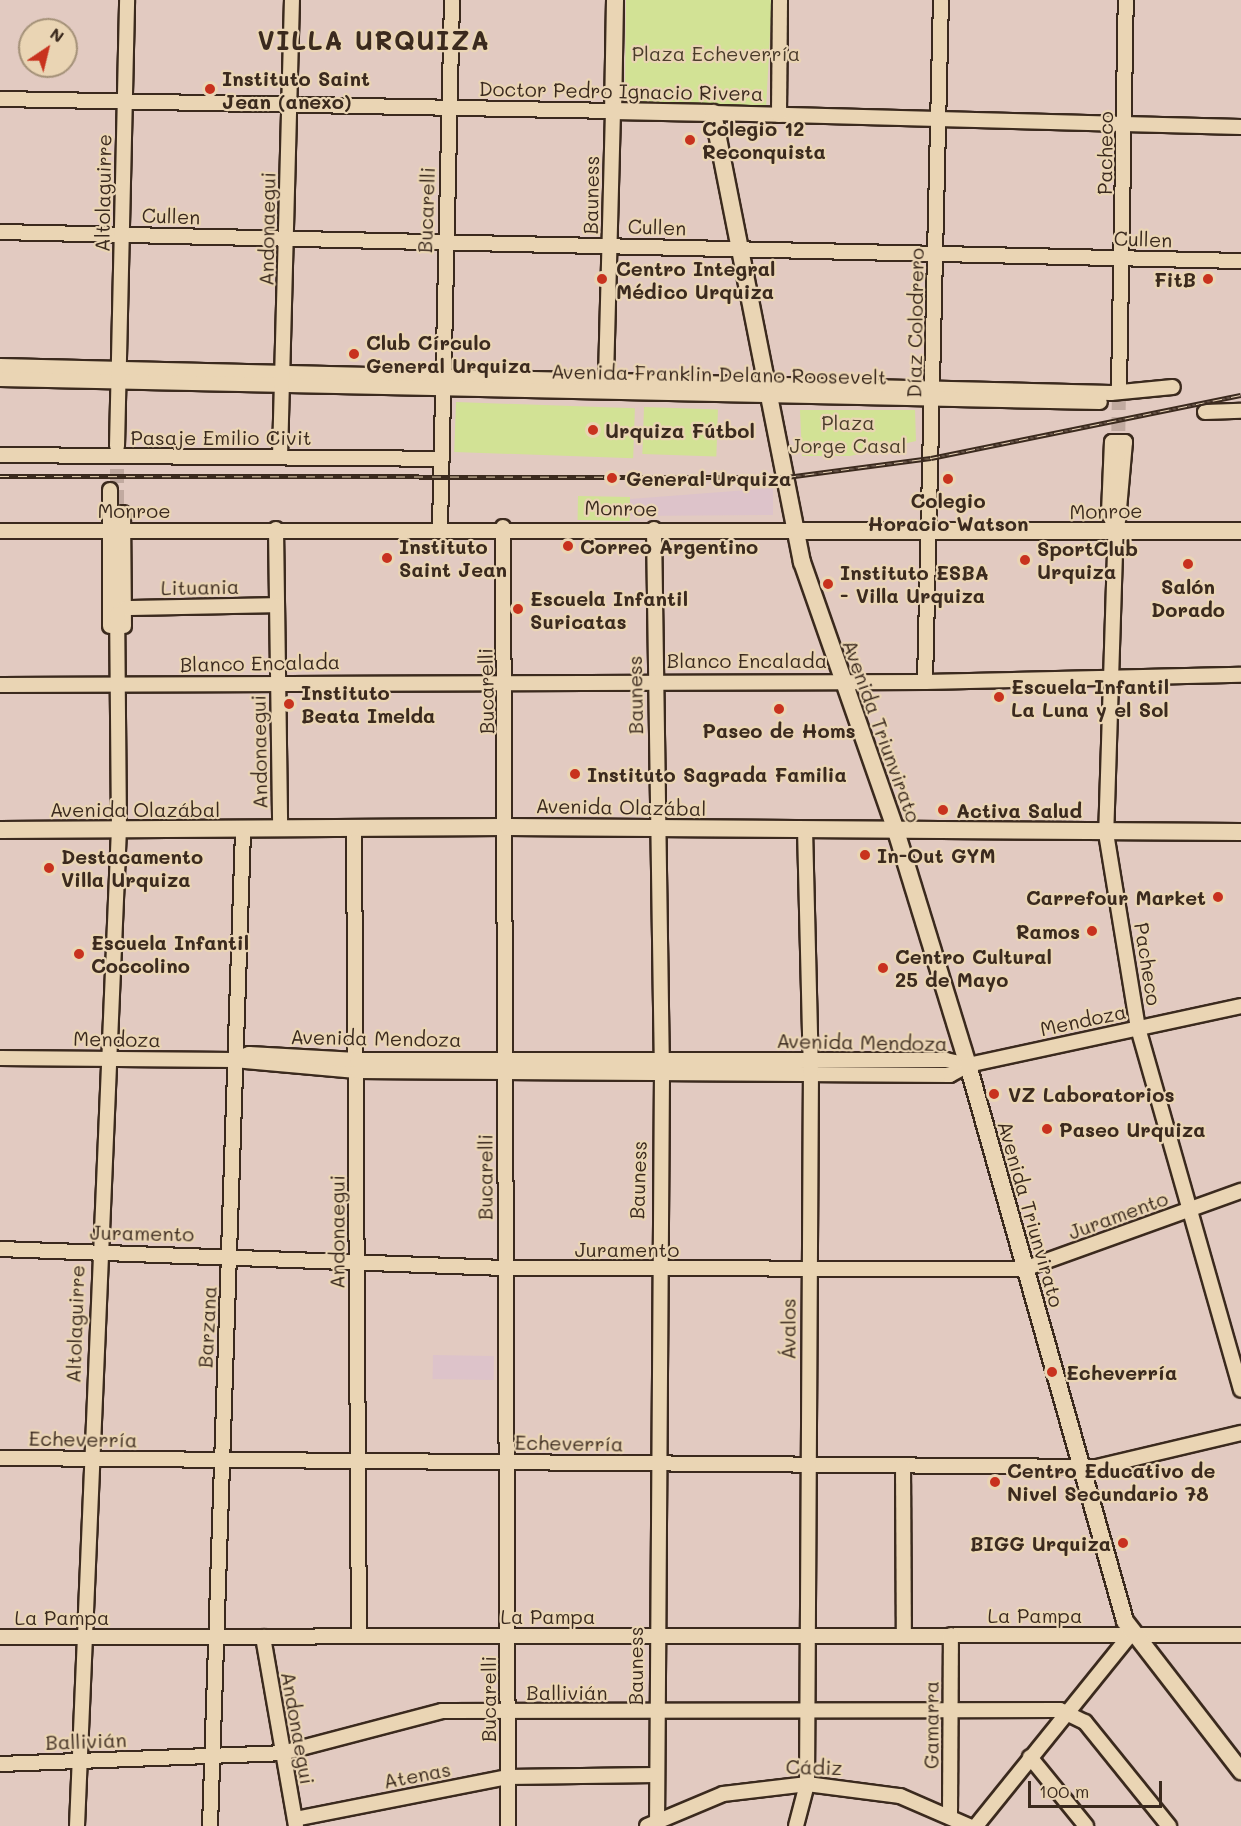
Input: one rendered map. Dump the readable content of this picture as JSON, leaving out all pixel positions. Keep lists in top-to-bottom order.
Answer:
{
  "streets": {
    "main road": [
      "Doctor Pedro Ignacio Rivera",
      "Bauness",
      "Monroe",
      "Avenida Triunvirato",
      "Avenida Olazábal"
    ],
    "street": [
      "Pacheco",
      "Altolaguirre",
      "Bucarelli",
      "Cullen",
      "Andonaegui",
      "Díaz Colodrero",
      "Avenida Franklin Delano Roosevelt",
      "Pasaje Emilio Civit",
      "Lituania",
      "Blanco Encalada",
      "Mendoza",
      "Avenida Mendoza",
      "Juramento",
      "Barzana",
      "Ávalos",
      "Echeverría",
      "La Pampa",
      "Ballivián",
      "Gamarra",
      "Cádiz",
      "Atenas"
    ]
  },
  "crossings": [
    ["Doctor Pedro Ignacio Rivera", "Pacheco"],
    ["Doctor Pedro Ignacio Rivera", "Altolaguirre"],
    ["Doctor Pedro Ignacio Rivera", "Bauness"],
    ["Doctor Pedro Ignacio Rivera", "Bucarelli"],
    ["Doctor Pedro Ignacio Rivera", "Andonaegui"],
    ["Doctor Pedro Ignacio Rivera", "Díaz Colodrero"],
    ["Doctor Pedro Ignacio Rivera", "Avenida Triunvirato"],
    ["Pacheco", "Cullen"],
    ["Pacheco", "Avenida Franklin Delano Roosevelt"],
    ["Pacheco", "Monroe"],
    ["Pacheco", "Blanco Encalada"],
    ["Pacheco", "Avenida Olazábal"],
    ["Pacheco", "Mendoza"],
    ["Pacheco", "Juramento"],
    ["Altolaguirre", "Cullen"],
    ["Altolaguirre", "Avenida Franklin Delano Roosevelt"],
    ["Altolaguirre", "Pasaje Emilio Civit"],
    ["Altolaguirre", "Monroe"],
    ["Altolaguirre", "Lituania"],
    ["Altolaguirre", "Blanco Encalada"],
    ["Altolaguirre", "Avenida Olazábal"],
    ["Altolaguirre", "Mendoza"],
    ["Altolaguirre", "Juramento"],
    ["Altolaguirre", "Echeverría"],
    ["Altolaguirre", "La Pampa"],
    ["Altolaguirre", "Ballivián"],
    ["Bauness", "Cullen"],
    ["Bauness", "Avenida Franklin Delano Roosevelt"],
    ["Bauness", "Monroe"],
    ["Bauness", "Blanco Encalada"],
    ["Bauness", "Avenida Olazábal"],
    ["Bauness", "Avenida Mendoza"],
    ["Bauness", "Juramento"],
    ["Bauness", "Echeverría"],
    ["Bauness", "La Pampa"],
    ["Bauness", "Ballivián"],
    ["Bauness", "Cádiz"],
    ["Bauness", "Atenas"],
    ["Bucarelli", "Cullen"],
    ["Bucarelli", "Avenida Franklin Delano Roosevelt"],
    ["Bucarelli", "Pasaje Emilio Civit"],
    ["Bucarelli", "Monroe"],
    ["Bucarelli", "Blanco Encalada"],
    ["Bucarelli", "Avenida Olazábal"],
    ["Bucarelli", "Avenida Mendoza"],
    ["Bucarelli", "Juramento"],
    ["Bucarelli", "Echeverría"],
    ["Bucarelli", "La Pampa"],
    ["Bucarelli", "Ballivián"],
    ["Bucarelli", "Atenas"],
    ["Cullen", "Andonaegui"],
    ["Cullen", "Díaz Colodrero"],
    ["Cullen", "Avenida Triunvirato"],
    ["Andonaegui", "Avenida Franklin Delano Roosevelt"],
    ["Andonaegui", "Pasaje Emilio Civit"],
    ["Andonaegui", "Monroe"],
    ["Andonaegui", "Lituania"],
    ["Andonaegui", "Blanco Encalada"],
    ["Andonaegui", "Avenida Olazábal"],
    ["Andonaegui", "Avenida Mendoza"],
    ["Andonaegui", "Juramento"],
    ["Andonaegui", "Echeverría"],
    ["Andonaegui", "La Pampa"],
    ["Andonaegui", "Ballivián"],
    ["Andonaegui", "Atenas"],
    ["Díaz Colodrero", "Avenida Franklin Delano Roosevelt"],
    ["Díaz Colodrero", "Monroe"],
    ["Díaz Colodrero", "Blanco Encalada"],
    ["Avenida Franklin Delano Roosevelt", "Avenida Triunvirato"],
    ["Monroe", "Avenida Triunvirato"],
    ["Blanco Encalada", "Avenida Triunvirato"],
    ["Avenida Triunvirato", "Avenida Olazábal"],
    ["Avenida Triunvirato", "Mendoza"],
    ["Avenida Triunvirato", "Avenida Mendoza"],
    ["Avenida Triunvirato", "Juramento"],
    ["Avenida Triunvirato", "Echeverría"],
    ["Avenida Triunvirato", "La Pampa"],
    ["Avenida Olazábal", "Barzana"],
    ["Avenida Olazábal", "Ávalos"],
    ["Mendoza", "Avenida Mendoza"],
    ["Mendoza", "Barzana"],
    ["Avenida Mendoza", "Barzana"],
    ["Avenida Mendoza", "Ávalos"],
    ["Juramento", "Barzana"],
    ["Juramento", "Ávalos"],
    ["Barzana", "Echeverría"],
    ["Barzana", "La Pampa"],
    ["Barzana", "Ballivián"],
    ["Ávalos", "Echeverría"],
    ["Ávalos", "La Pampa"],
    ["Ávalos", "Ballivián"],
    ["Ávalos", "Cádiz"],
    ["La Pampa", "Gamarra"],
    ["Ballivián", "Gamarra"],
    ["Gamarra", "Cádiz"]
  ],
  "districts": ["VILLA URQUIZA"],
  "parks": ["Plaza Echeverría", "Plaza Jorge Casal"],
  "places": [
    "Instituto Saint Jean (anexo)",
    "Colegio 12 Reconquista",
    "Centro Integral Médico Urquiza",
    "FitB",
    "Club Círculo General Urquiza",
    "Urquiza Fútbol",
    "General Urquiza",
    "Colegio Horacio Watson",
    "Correo Argentino",
    "Instituto Saint Jean",
    "SportClub Urquiza",
    "Salón Dorado",
    "Instituto ESBA - Villa Urquiza",
    "Escuela Infantil Suricatas",
    "Escuela Infantil La Luna y el Sol",
    "Instituto Beata Imelda",
    "Paseo de Homs",
    "Instituto Sagrada Familia",
    "Activa Salud",
    "In-Out GYM",
    "Destacamento Villa Urquiza",
    "Carrefour Market",
    "Ramos",
    "Escuela Infantil Coccolino",
    "Centro Cultural 25 de Mayo",
    "VZ Laboratorios",
    "Paseo Urquiza",
    "Echeverría",
    "Centro Educativo de Nivel Secundario 78",
    "BIGG Urquiza"
  ],
  "scale_bar": "100 m",
  "north": "top right"
}
